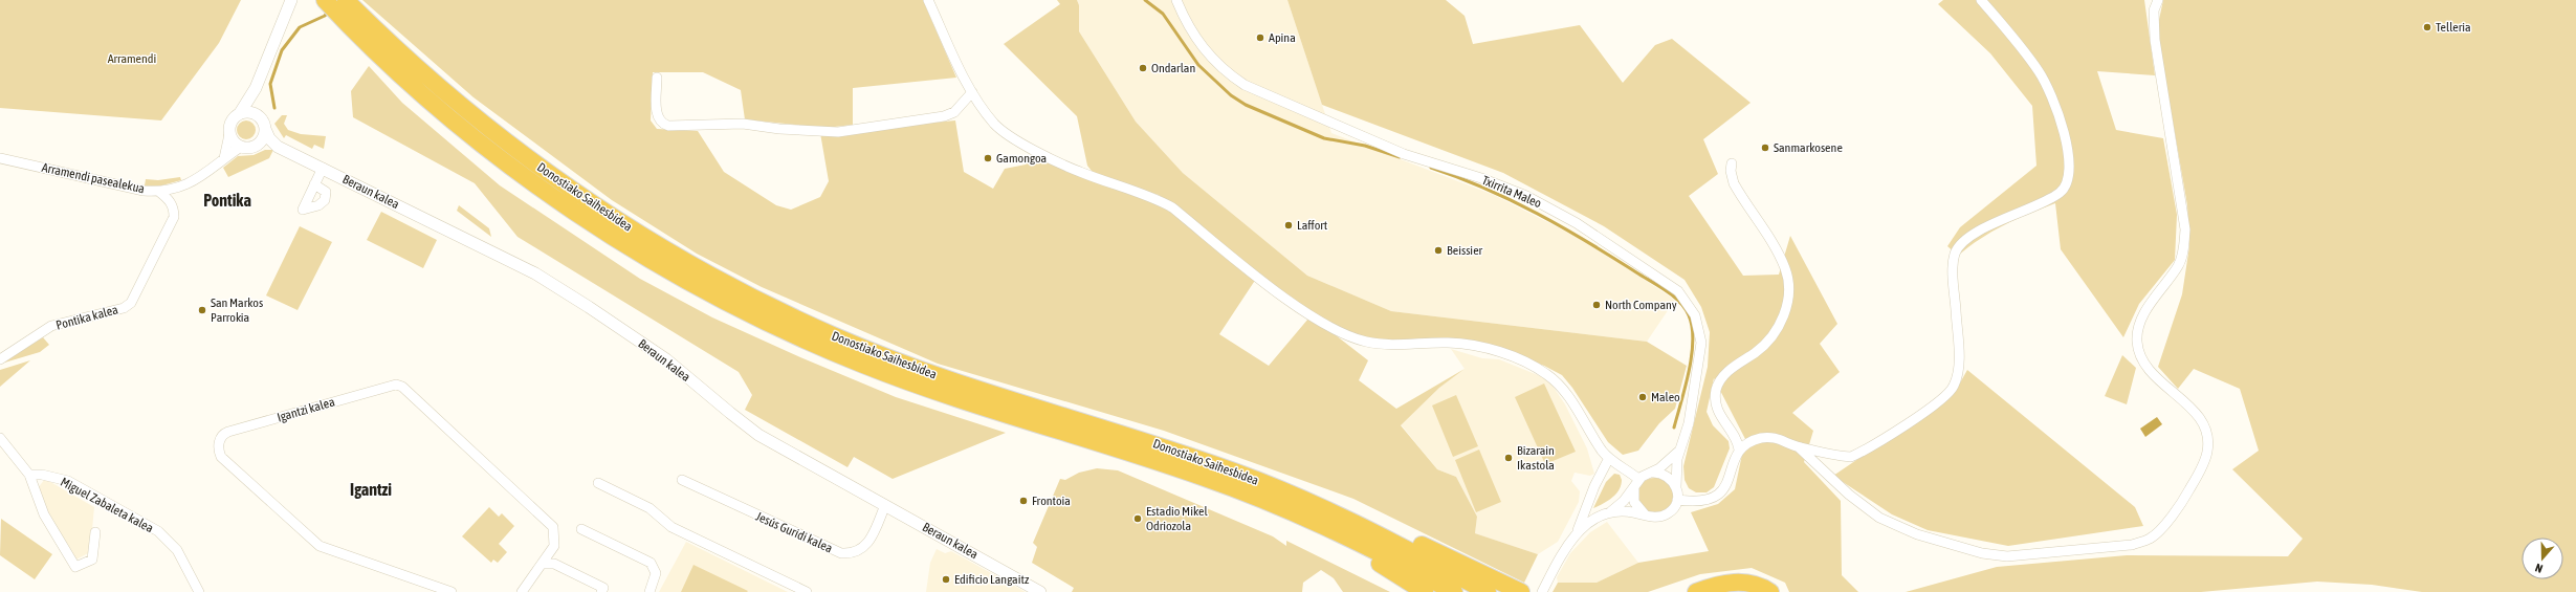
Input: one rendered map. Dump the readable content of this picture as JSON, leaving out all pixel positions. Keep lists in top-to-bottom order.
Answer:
{
  "streets": {
    "highway": ["Donostiako Saihesbidea"],
    "street": [
      "Arramendi pasealekua",
      "Beraun kalea",
      "Txirrita Maleo",
      "Pontika kalea",
      "Igantzi kalea",
      "Miguel Zabaleta kalea",
      "Jesús Guridi kalea"
    ]
  },
  "crossings": [
    ["Arramendi pasealekua", "Beraun kalea"],
    ["Arramendi pasealekua", "Pontika kalea"],
    ["Beraun kalea", "Jesús Guridi kalea"]
  ],
  "districts": ["Pontika", "Igantzi"],
  "parks": ["Arramendi"],
  "places": [
    "Telleria",
    "Apina",
    "Ondarlan",
    "Sanmarkosene",
    "Gamongoa",
    "Laffort",
    "Beissier",
    "North Company",
    "San Markos Parrokia",
    "Maleo",
    "Bizarain Ikastola",
    "Frontoia",
    "Estadio Mikel Odriozola",
    "Edificio Langaitz"
  ],
  "north": "bottom"
}
